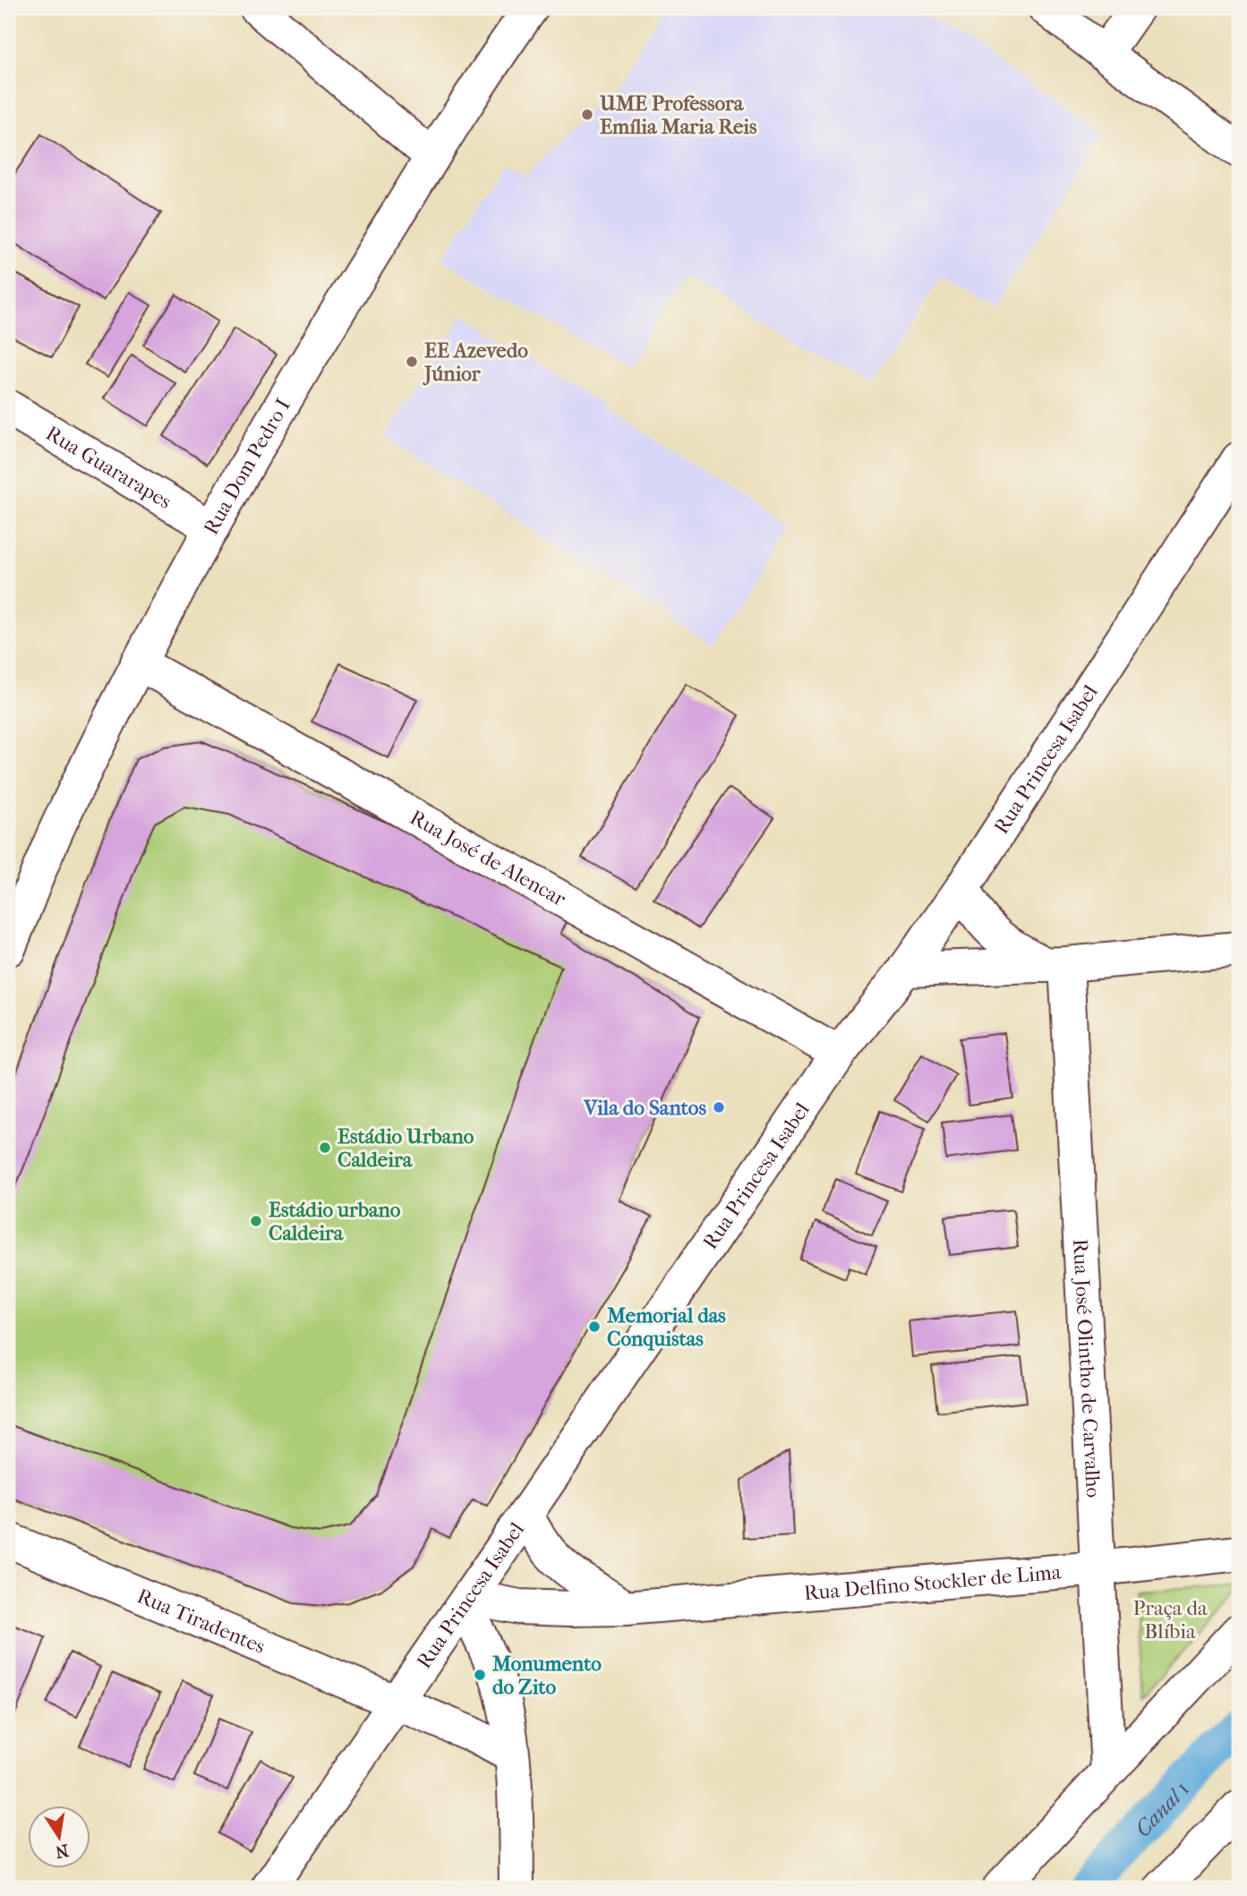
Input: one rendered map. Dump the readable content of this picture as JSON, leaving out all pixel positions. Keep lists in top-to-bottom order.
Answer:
{
  "streets": {
    "street": [
      "Rua Dom Pedro I",
      "Rua Guararapes",
      "Rua Princesa Isabel",
      "Rua José de Alencar",
      "Rua José Olintho de Carvalho",
      "Rua Delfino Stockler de Lima",
      "Rua Tiradentes"
    ]
  },
  "crossings": [
    ["Rua Dom Pedro I", "Rua Guararapes"],
    ["Rua Dom Pedro I", "Rua José de Alencar"],
    ["Rua Princesa Isabel", "Rua José de Alencar"],
    ["Rua Princesa Isabel", "Rua Delfino Stockler de Lima"],
    ["Rua Princesa Isabel", "Rua Tiradentes"],
    ["Rua José Olintho de Carvalho", "Rua Delfino Stockler de Lima"]
  ],
  "water": ["Canal 1"],
  "parks": ["Praça da Blíbia"],
  "places": [
    "UME Professora Emília Maria Reis",
    "EE Azevedo Júnior",
    "Vila do Santos",
    "Estádio Urbano Caldeira",
    "Estádio urbano Caldeira",
    "Memorial das Conquistas",
    "Monumento do Zito"
  ],
  "north": "bottom"
}
